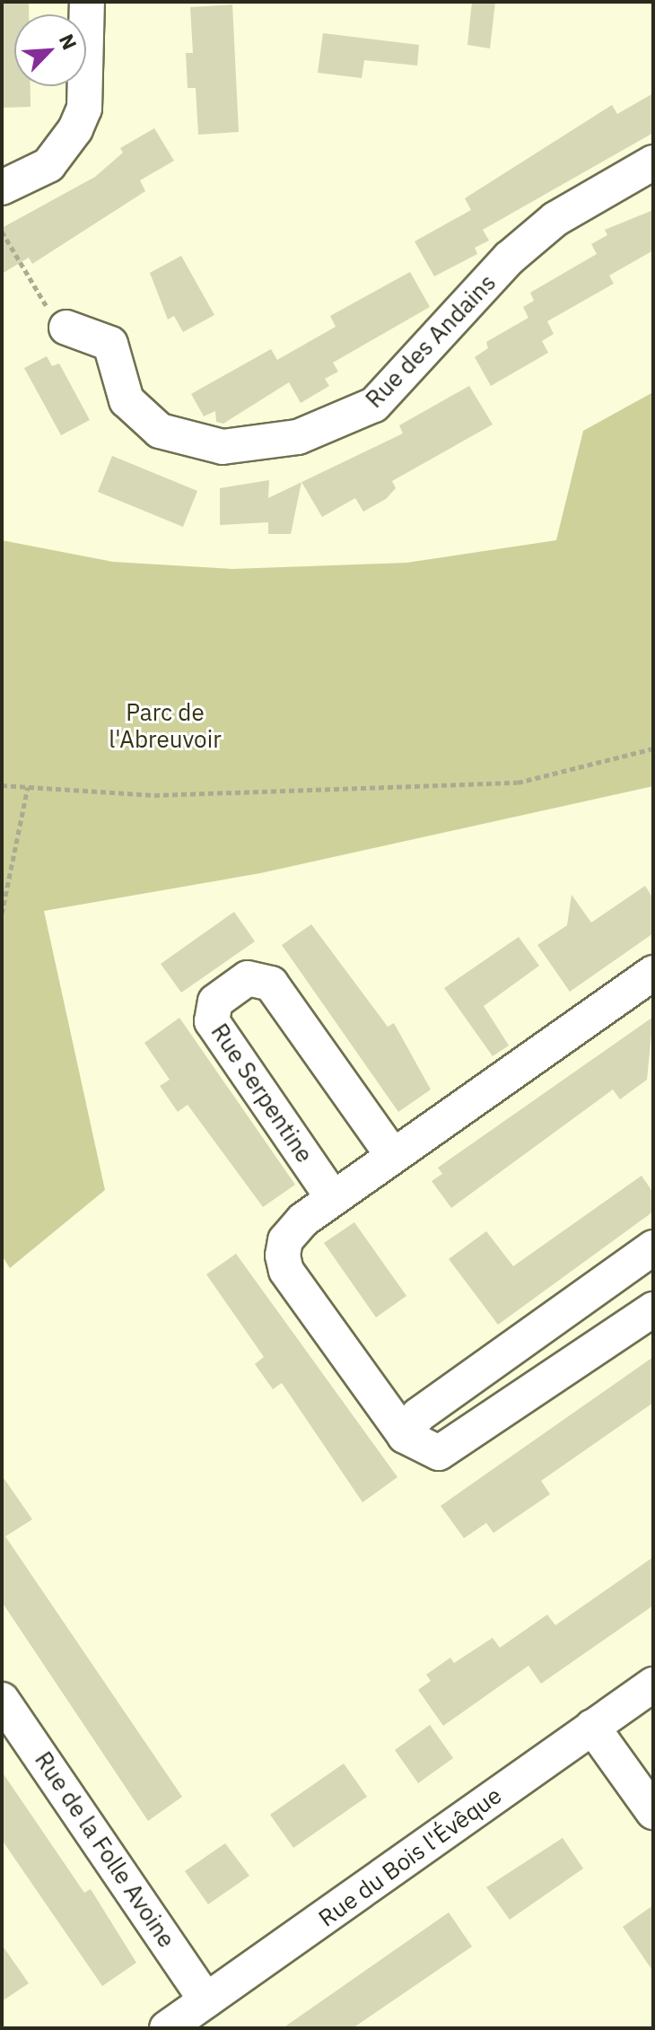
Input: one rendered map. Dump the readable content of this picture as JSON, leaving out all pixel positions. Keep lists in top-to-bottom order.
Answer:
{
  "streets": {
    "street": [
      "Rue des Andains",
      "Rue Serpentine",
      "Rue de la Folle Avoine",
      "Rue du Bois l'Évêque"
    ]
  },
  "crossings": [
    ["Rue de la Folle Avoine", "Rue du Bois l'Évêque"]
  ],
  "parks": ["Parc de l'Abreuvoir"],
  "north": "top right"
}
